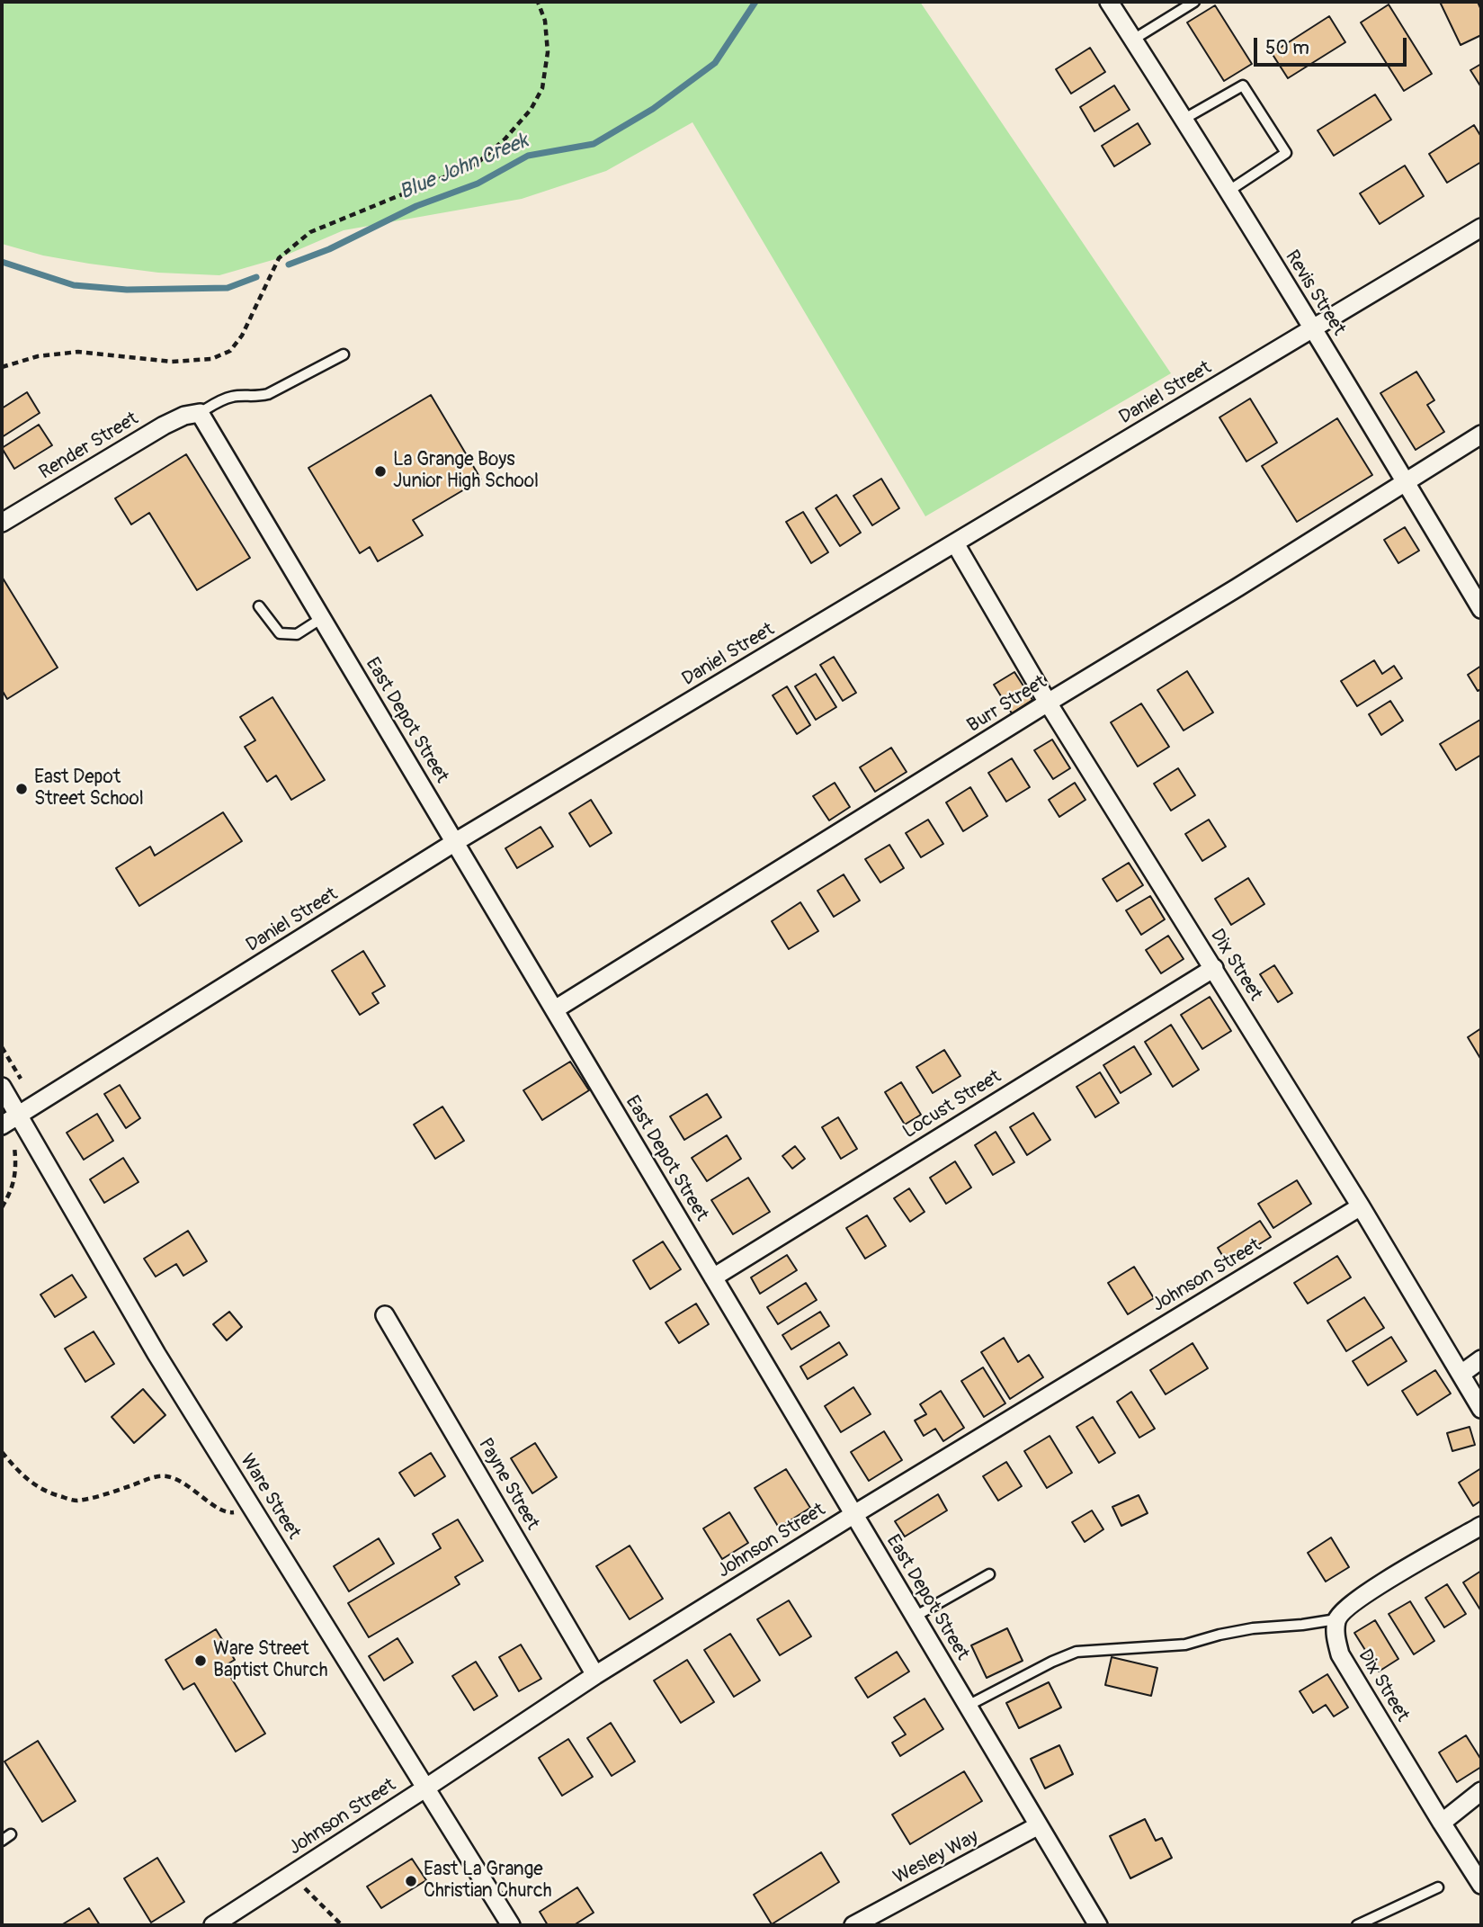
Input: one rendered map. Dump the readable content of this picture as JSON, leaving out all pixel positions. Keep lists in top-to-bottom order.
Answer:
{
  "streets": {
    "street": [
      "Revis Street",
      "Daniel Street",
      "Render Street",
      "Burr Street",
      "East Depot Street",
      "Dix Street",
      "Locust Street",
      "Johnson Street",
      "Payne Street",
      "Ware Street",
      "Wesley Way"
    ]
  },
  "crossings": [
    ["Revis Street", "Daniel Street"],
    ["Revis Street", "Burr Street"],
    ["Daniel Street", "East Depot Street"],
    ["Daniel Street", "Dix Street"],
    ["Daniel Street", "Ware Street"],
    ["Render Street", "East Depot Street"],
    ["Burr Street", "East Depot Street"],
    ["Burr Street", "Dix Street"],
    ["East Depot Street", "Locust Street"],
    ["East Depot Street", "Johnson Street"],
    ["East Depot Street", "Wesley Way"],
    ["Dix Street", "Locust Street"],
    ["Dix Street", "Johnson Street"],
    ["Johnson Street", "Payne Street"],
    ["Johnson Street", "Ware Street"]
  ],
  "water": ["Blue John Creek"],
  "places": [
    "La Grange Boys Junior High School",
    "East Depot Street School",
    "Ware Street Baptist Church",
    "East La Grange Christian Church"
  ],
  "scale_bar": "50 m"
}
